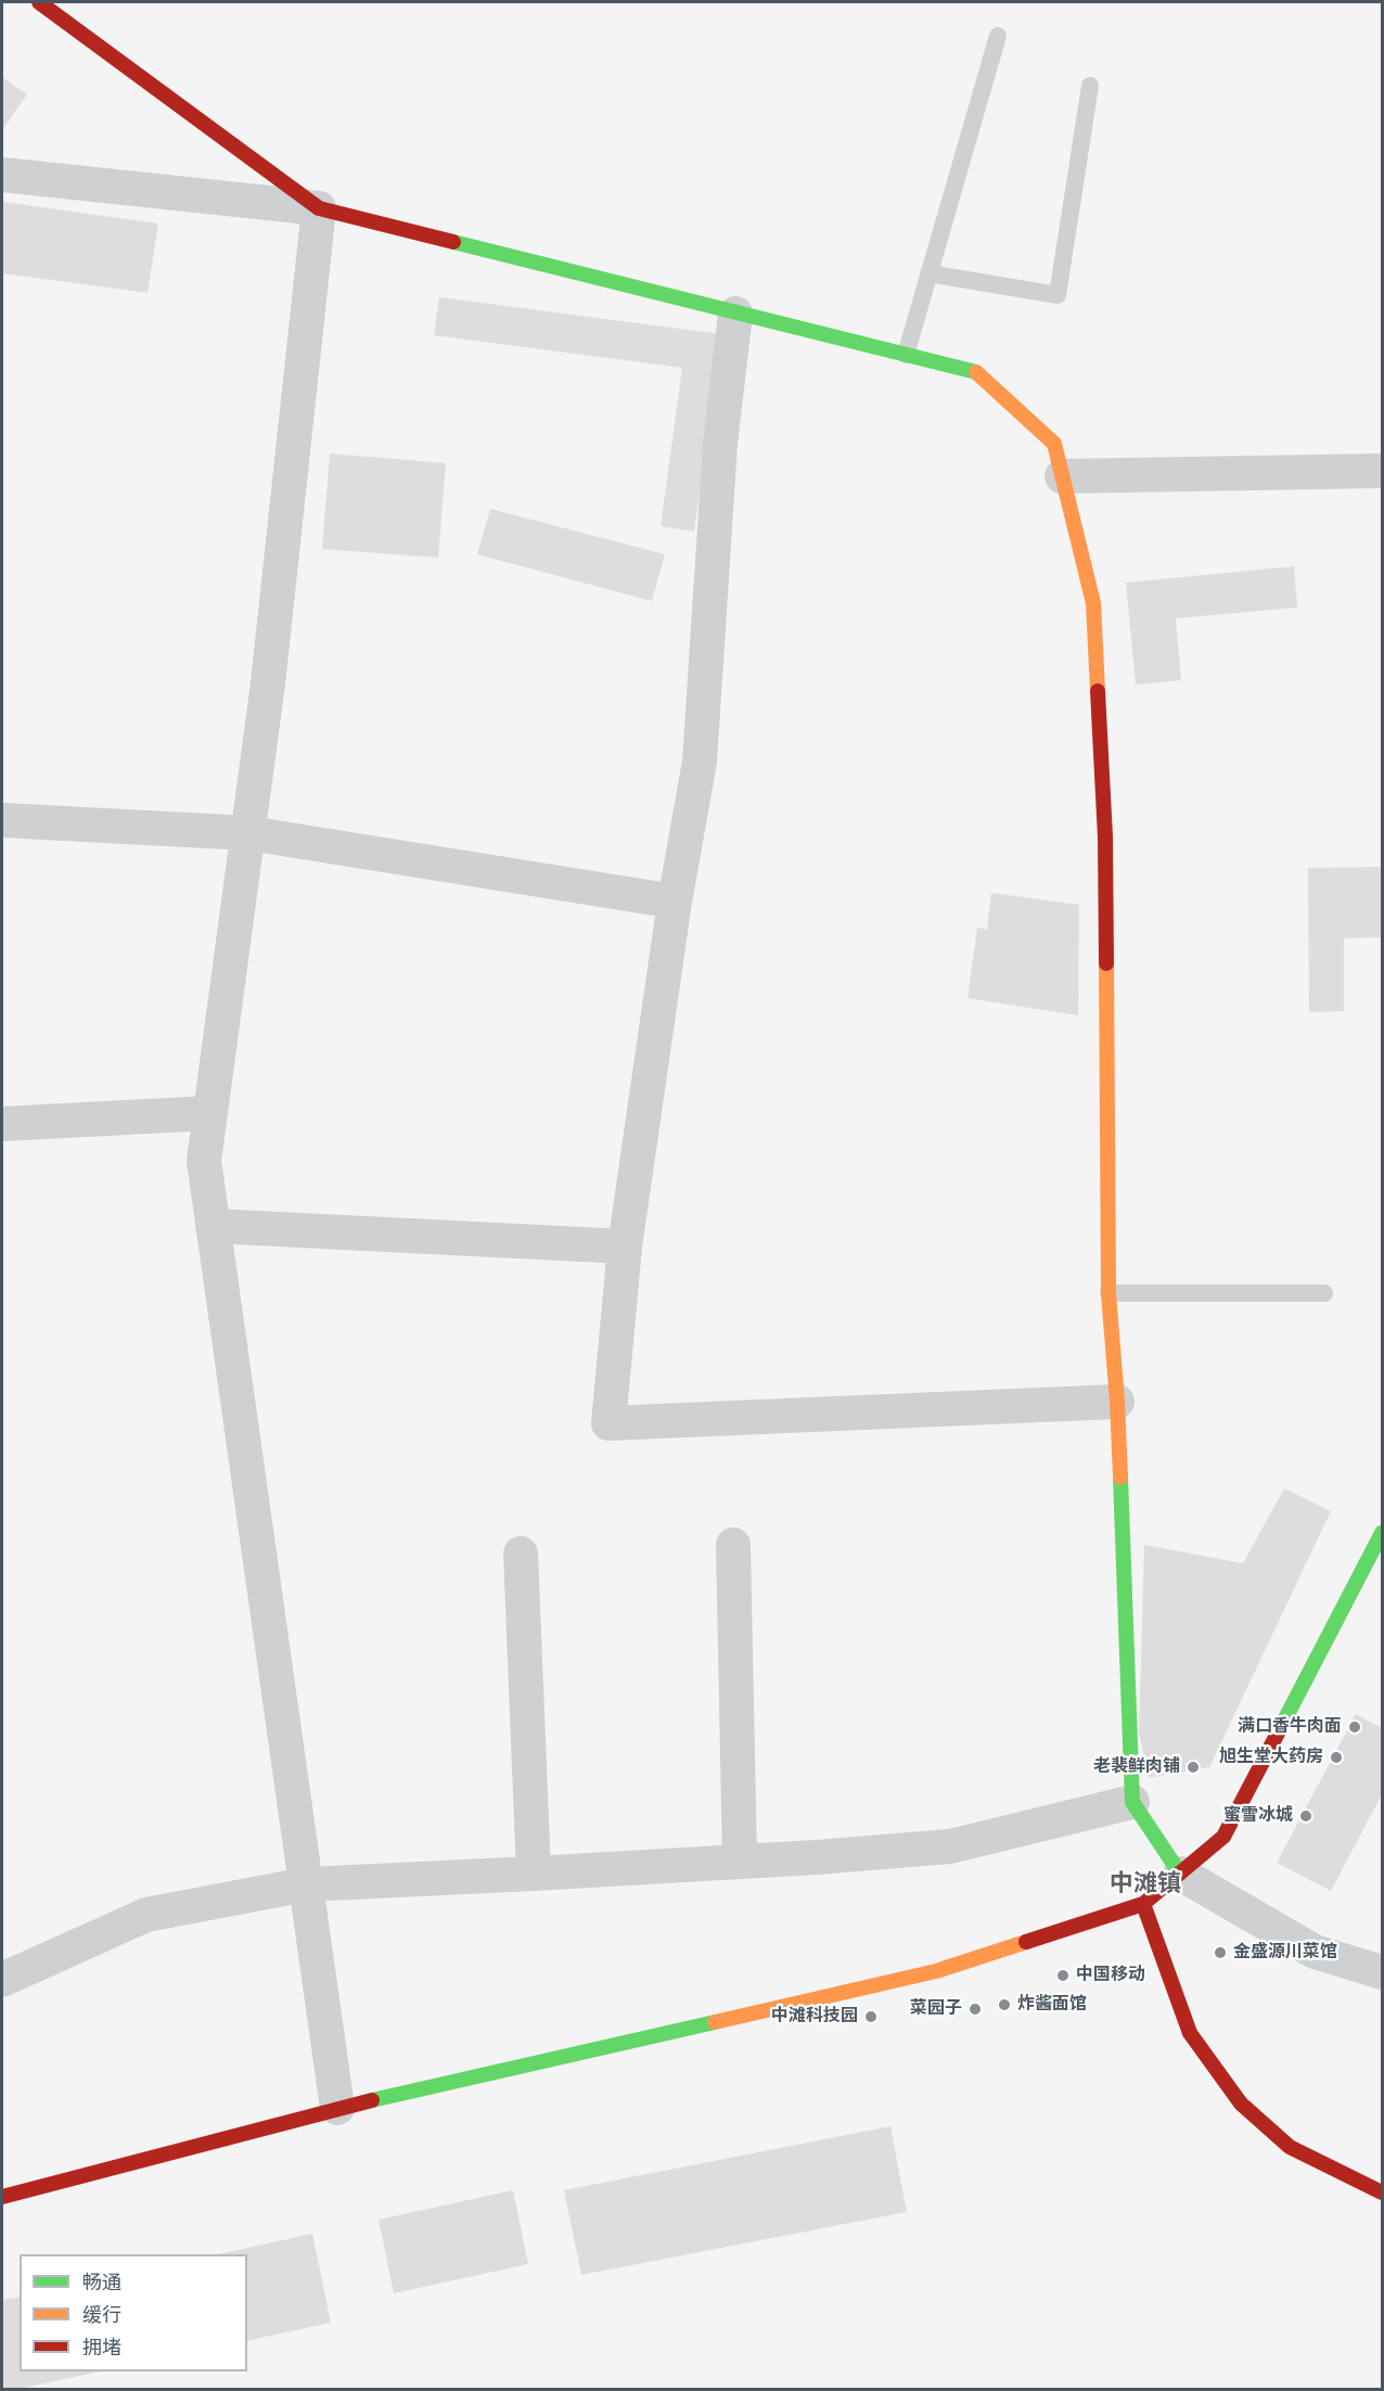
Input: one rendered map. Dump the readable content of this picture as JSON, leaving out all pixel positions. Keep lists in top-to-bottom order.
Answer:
{
  "districts": ["中滩镇"],
  "places": [
    "满口香牛肉面",
    "旭生堂大药房",
    "老裴鲜肉铺",
    "蜜雪冰城",
    "金盛源川菜馆",
    "中国移动",
    "炸酱面馆",
    "菜园子",
    "中滩科技园"
  ],
  "legend": ["畅通", "缓行", "拥堵"]
}
